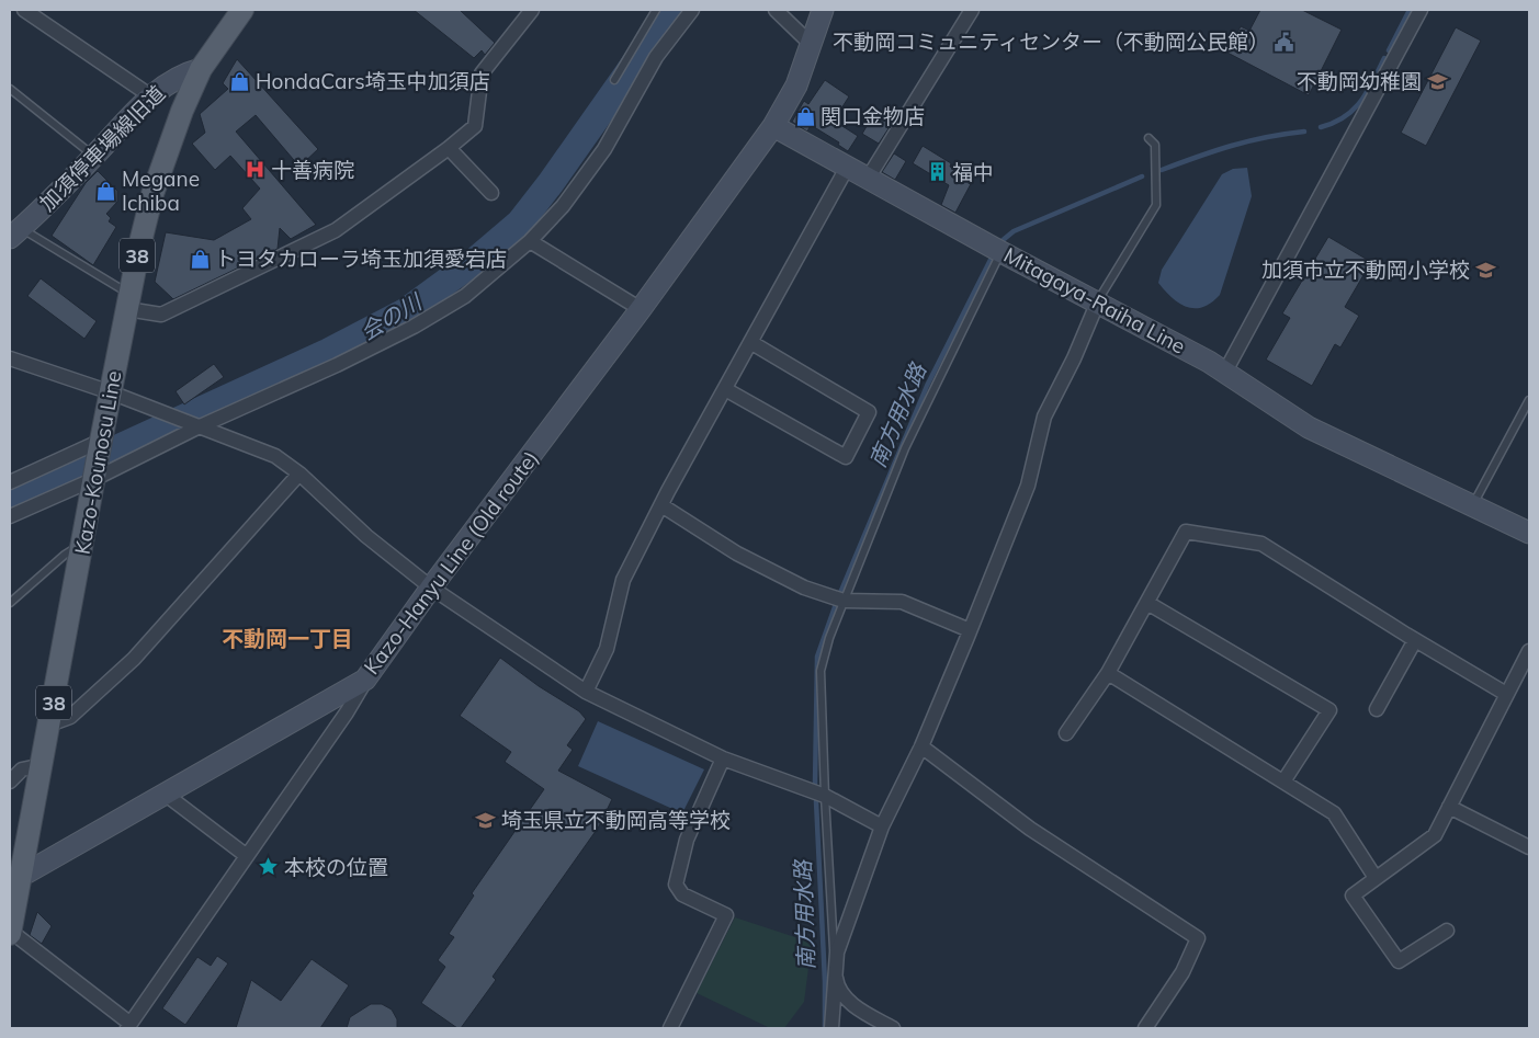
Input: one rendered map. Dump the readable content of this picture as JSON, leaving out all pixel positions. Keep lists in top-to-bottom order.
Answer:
{
  "streets": {
    "main road": ["38", "Kazo-Kounosu Line"],
    "street": ["加須停車場線旧道", "Mitagaya-Raiha Line", "Kazo-Hanyu Line (Old route)"]
  },
  "crossings": [
    ["加須停車場線旧道", "Kazo-Kounosu Line"],
    ["Mitagaya-Raiha Line", "Kazo-Hanyu Line (Old route)"],
    ["Kazo-Kounosu Line", "Kazo-Hanyu Line (Old route)"]
  ],
  "districts": ["不動岡一丁目"],
  "water": ["会の川", "南方用水路"],
  "places": {
    "public building": ["不動岡コミュニティセンター（不動岡公民館）"],
    "shop": [
      "HondaCars埼玉中加須店",
      "関口金物店",
      "Megane Ichiba",
      "トヨタカローラ埼玉加須愛宕店"
    ],
    "school or university": ["不動岡幼稚園", "加須市立不動岡小学校", "埼玉県立不動岡高等学校"],
    "hospital": ["十善病院"],
    "building": ["福中"],
    "place": ["本校の位置"]
  }
}
